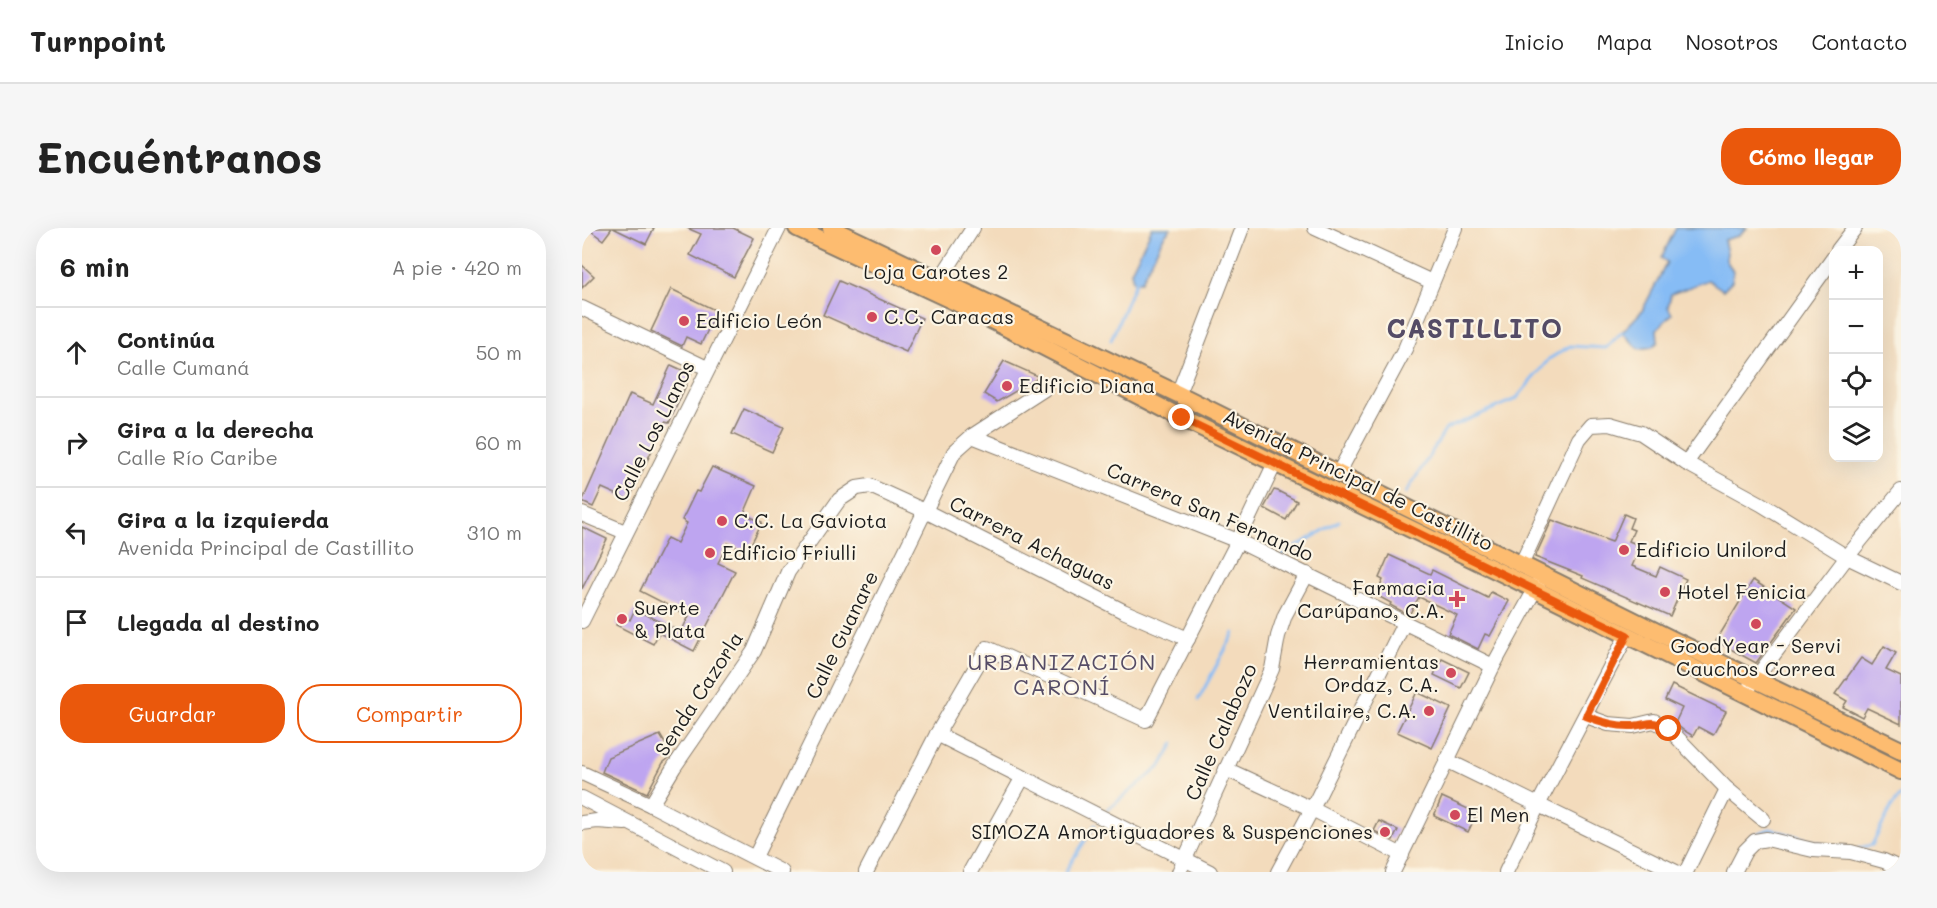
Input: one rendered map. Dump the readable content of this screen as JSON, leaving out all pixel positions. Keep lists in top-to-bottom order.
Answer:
{
  "streets": {
    "main road": ["Avenida Principal de Castillito"],
    "street": [
      "Calle Los Llanos",
      "Carrera San Fernando",
      "Carrera Achaguas",
      "Calle Guanare",
      "Senda Cazorla",
      "Calle Calabozo"
    ]
  },
  "crossings": [
    ["Carrera San Fernando", "Calle Guanare"],
    ["Carrera San Fernando", "Calle Calabozo"],
    ["Carrera Achaguas", "Calle Guanare"],
    ["Carrera Achaguas", "Senda Cazorla"]
  ],
  "districts": ["CASTILLITO", "URBANIZACIÓN CARONÍ"],
  "places": {
    "other": [
      "Loja Carotes 2",
      "C.C. Caracas",
      "Edificio León",
      "Edificio Diana",
      "C.C. La Gaviota",
      "Edificio Unilord",
      "Edificio Friulli",
      "Hotel Fenicia",
      "Suerte & Plata",
      "GoodYear - Servi Cauchos Correa",
      "Herramientas Ordaz, C.A.",
      "Ventilaire, C.A.",
      "El Men",
      "SIMOZA Amortiguadores & Suspenciones"
    ],
    "health": ["Farmacia Carúpano, C.A."]
  },
  "page": {
    "header": "Turnpoint",
    "nav": [
      "Inicio",
      "Mapa",
      "Nosotros",
      "Contacto"
    ],
    "buttons": [
      "Cómo llegar",
      ["Guardar", "Compartir"]
    ],
    "title": "Encuéntranos",
    "heading": ["6 min", "A pie · 420 m"],
    "map_buttons": ["+", "−"],
    "list": [
      ["Continúa", "Calle Cumaná", "50 m"],
      ["Gira a la derecha", "Calle Río Caribe", "60 m"],
      ["Gira a la izquierda", "Avenida Principal de Castillito", "310 m"],
      "Llegada al destino"
    ]
  }
}
